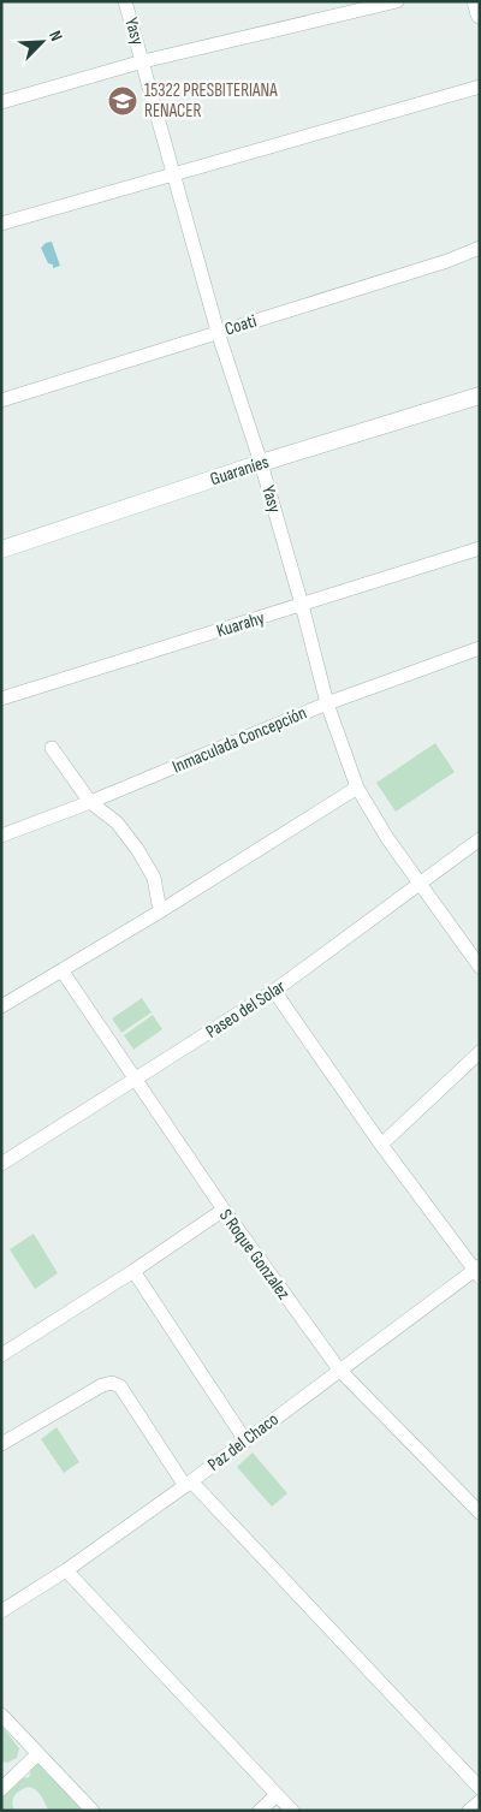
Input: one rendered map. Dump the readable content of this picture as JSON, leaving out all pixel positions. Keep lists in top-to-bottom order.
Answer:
{
  "streets": {
    "street": [
      "Yasy",
      "Coati",
      "Guaraníes",
      "Kuarahy",
      "Inmaculada Concepción",
      "Paseo del Solar",
      "S Roque Gonzalez",
      "Paz del Chaco"
    ]
  },
  "crossings": [
    ["Yasy", "Coati"],
    ["Yasy", "Guaraníes"],
    ["Yasy", "Kuarahy"],
    ["Yasy", "Inmaculada Concepción"],
    ["Yasy", "Paseo del Solar"],
    ["Paseo del Solar", "S Roque Gonzalez"],
    ["S Roque Gonzalez", "Paz del Chaco"]
  ],
  "places": {
    "school or university": ["15322 PRESBITERIANA RENACER"]
  },
  "north": "top right"
}
